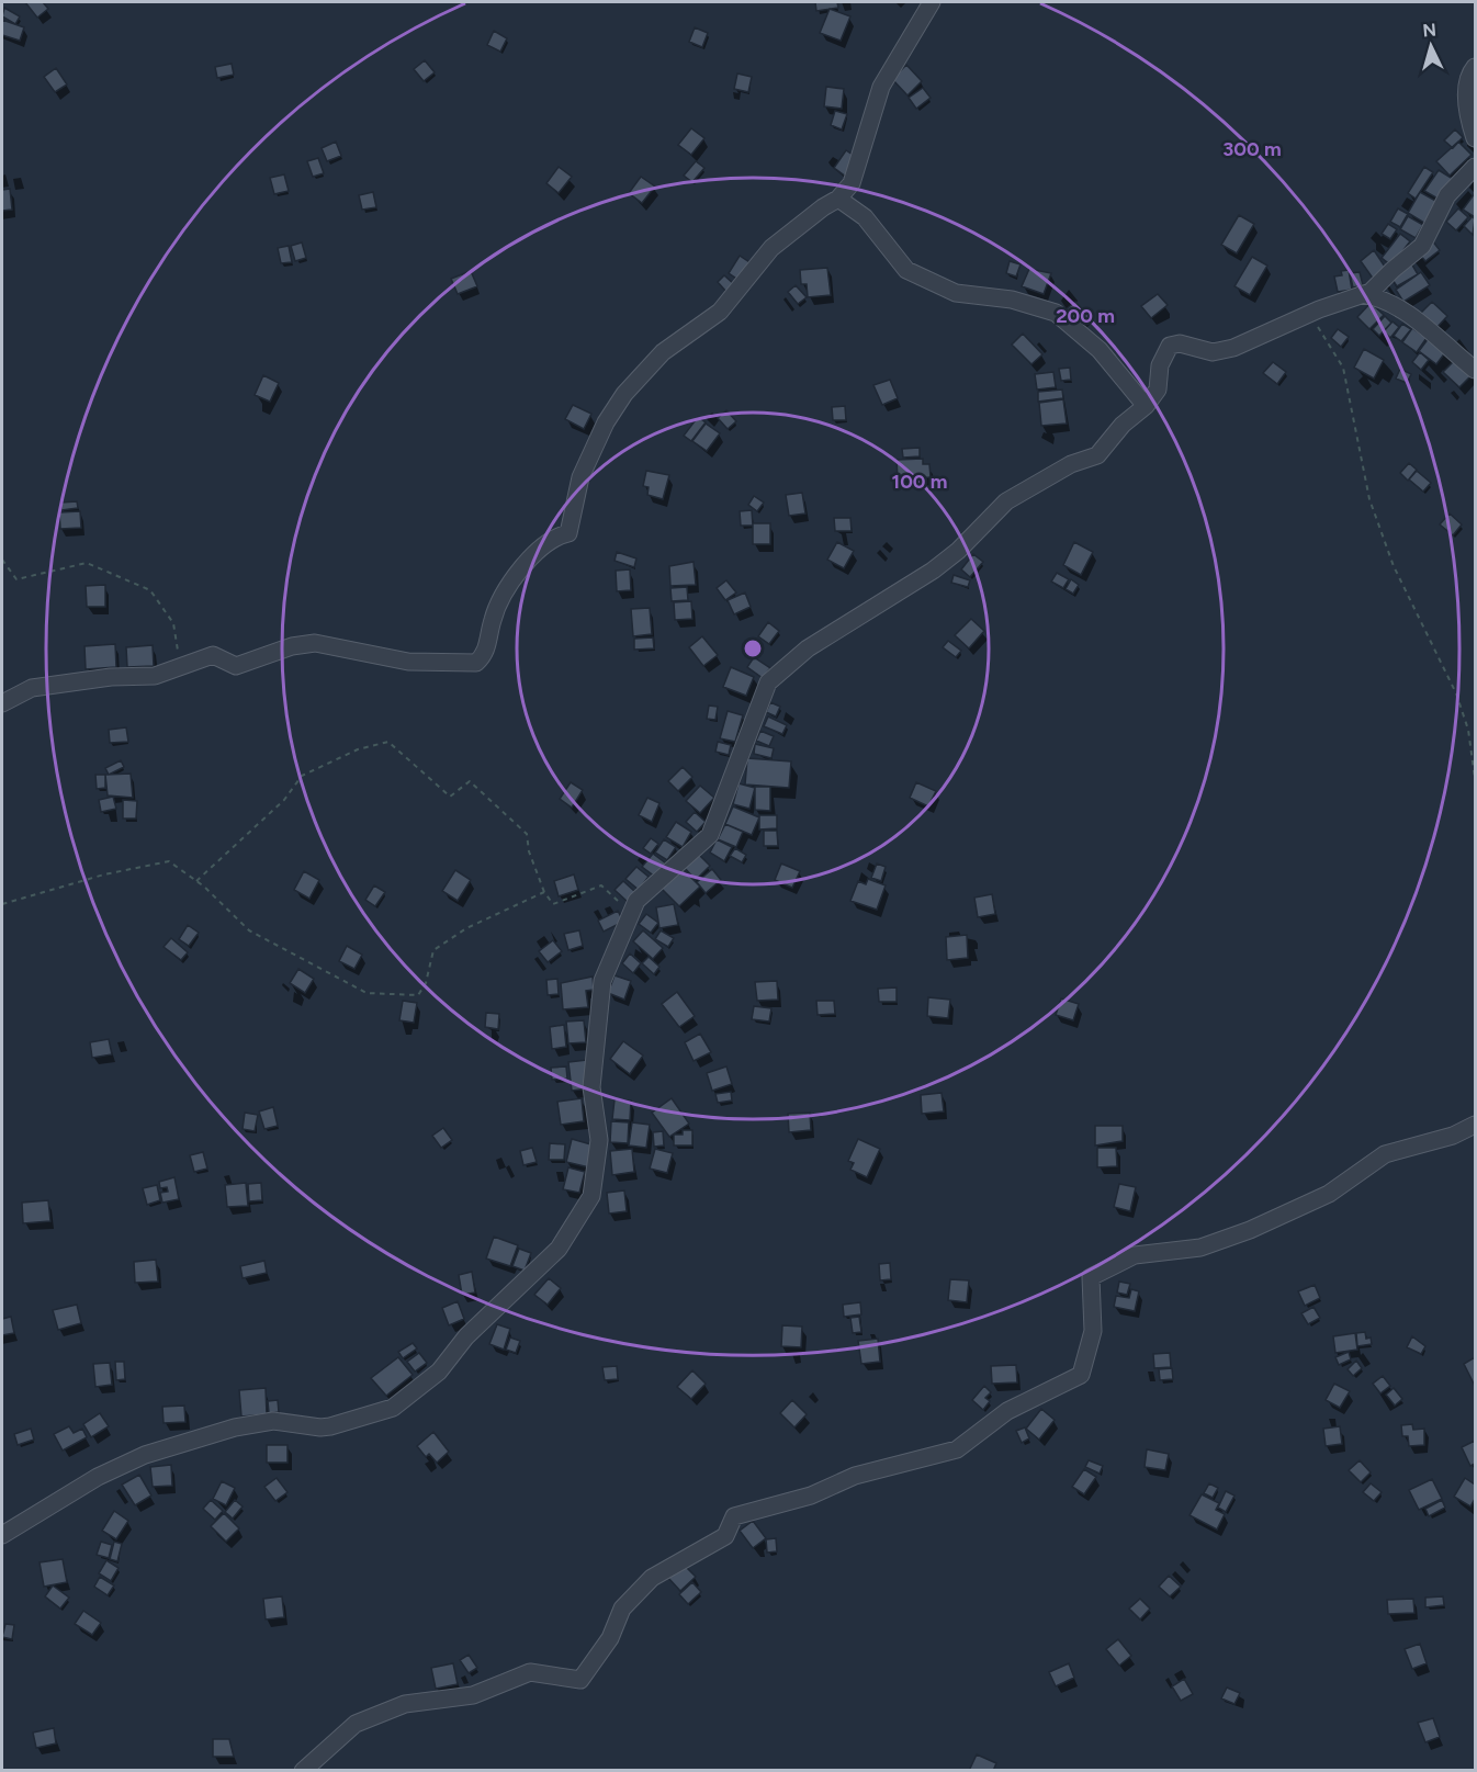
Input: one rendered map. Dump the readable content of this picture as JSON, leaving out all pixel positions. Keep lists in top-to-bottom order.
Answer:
{
  "north": "top",
  "rings": ["300 m", "200 m", "100 m"]
}
